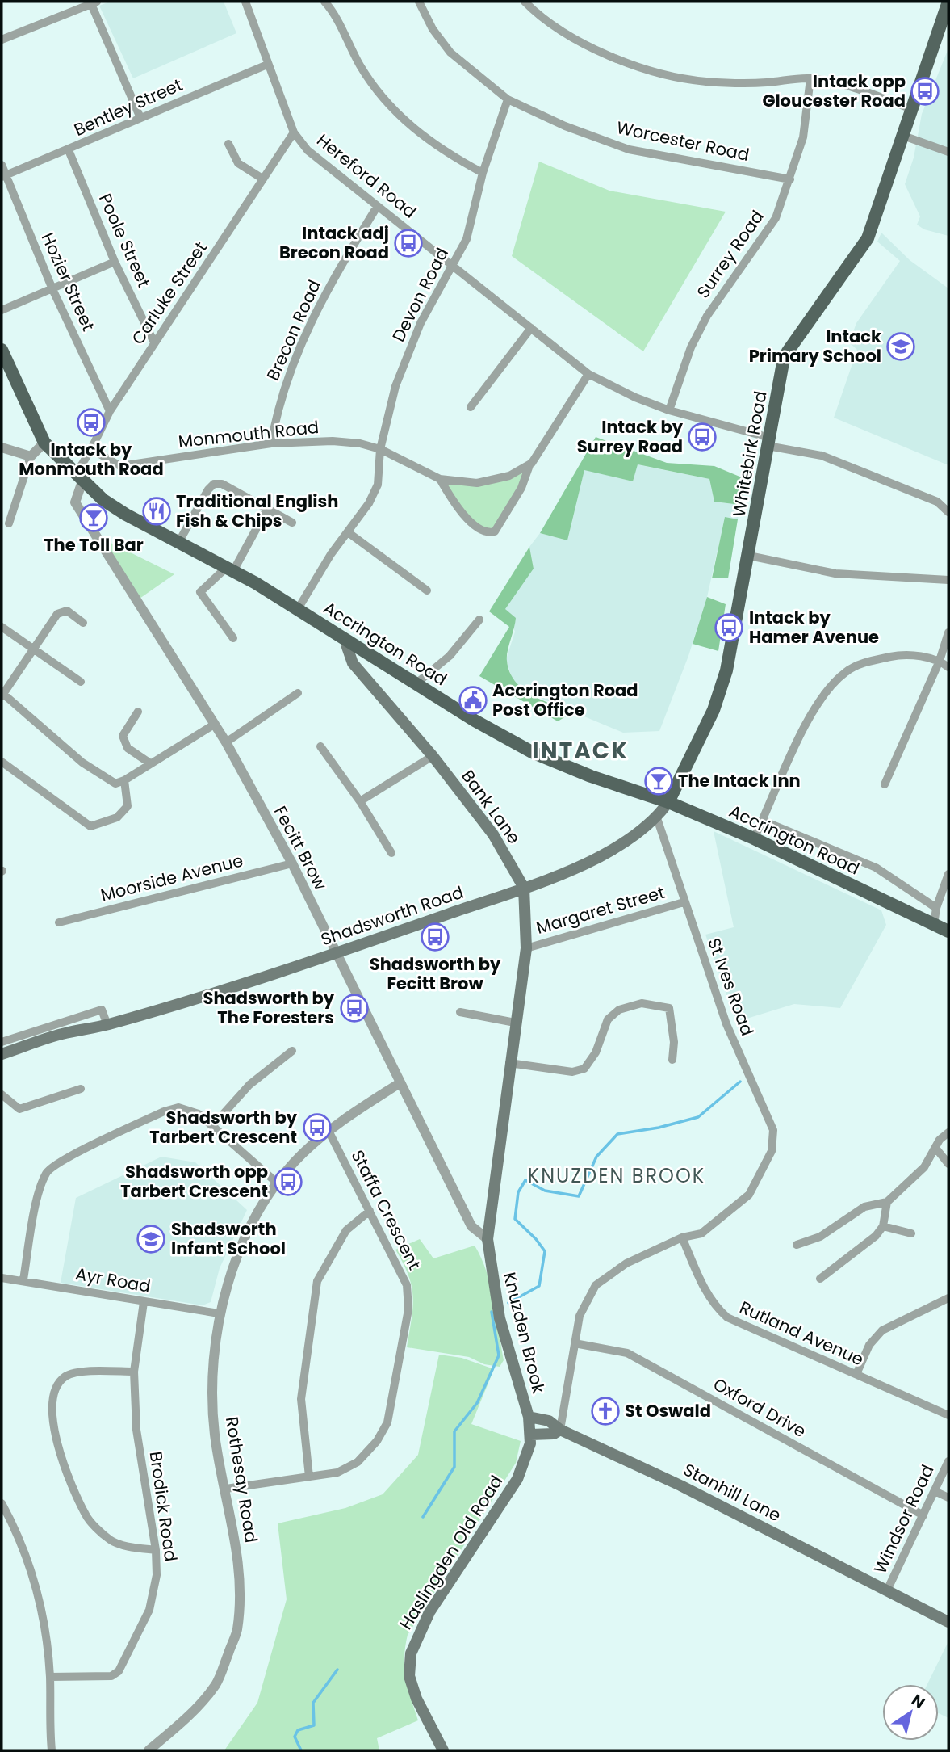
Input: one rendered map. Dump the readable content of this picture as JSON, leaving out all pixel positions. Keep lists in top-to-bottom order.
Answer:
{
  "streets": {
    "main road": [
      "Whitebirk Road",
      "Accrington Road",
      "Bank Lane",
      "Shadsworth Road",
      "Knuzden Brook",
      "Stanhill Lane",
      "Haslingden Old Road"
    ],
    "street": [
      "Bentley Street",
      "Worcester Road",
      "Hereford Road",
      "Poole Street",
      "Surrey Road",
      "Hozier Street",
      "Carluke Street",
      "Devon Road",
      "Brecon Road",
      "Monmouth Road",
      "Fecitt Brow",
      "Moorside Avenue",
      "Margaret Street",
      "St Ives Road",
      "Staffa Crescent",
      "Ayr Road",
      "Rutland Avenue",
      "Oxford Drive",
      "Rothesay Road",
      "Brodick Road",
      "Windsor Road"
    ]
  },
  "crossings": [
    ["Bentley Street", "Hereford Road"],
    ["Bentley Street", "Poole Street"],
    ["Bentley Street", "Hozier Street"],
    ["Worcester Road", "Surrey Road"],
    ["Worcester Road", "Devon Road"],
    ["Hereford Road", "Surrey Road"],
    ["Hereford Road", "Carluke Street"],
    ["Hereford Road", "Devon Road"],
    ["Hereford Road", "Brecon Road"],
    ["Hereford Road", "Whitebirk Road"],
    ["Poole Street", "Carluke Street"],
    ["Hozier Street", "Carluke Street"],
    ["Carluke Street", "Monmouth Road"],
    ["Carluke Street", "Accrington Road"],
    ["Carluke Street", "Fecitt Brow"],
    ["Devon Road", "Monmouth Road"],
    ["Devon Road", "Accrington Road"],
    ["Brecon Road", "Monmouth Road"],
    ["Whitebirk Road", "Accrington Road"],
    ["Whitebirk Road", "Shadsworth Road"],
    ["Accrington Road", "Bank Lane"],
    ["Accrington Road", "Fecitt Brow"],
    ["Accrington Road", "Shadsworth Road"],
    ["Bank Lane", "Fecitt Brow"],
    ["Bank Lane", "Margaret Street"],
    ["Bank Lane", "Shadsworth Road"],
    ["Bank Lane", "Knuzden Brook"],
    ["Fecitt Brow", "Moorside Avenue"],
    ["Fecitt Brow", "Shadsworth Road"],
    ["Fecitt Brow", "Knuzden Brook"],
    ["Fecitt Brow", "Rothesay Road"],
    ["Margaret Street", "St Ives Road"],
    ["Shadsworth Road", "St Ives Road"],
    ["St Ives Road", "Rutland Avenue"],
    ["St Ives Road", "Oxford Drive"],
    ["St Ives Road", "Stanhill Lane"],
    ["Staffa Crescent", "Rothesay Road"],
    ["Ayr Road", "Rothesay Road"],
    ["Ayr Road", "Brodick Road"],
    ["Knuzden Brook", "Stanhill Lane"],
    ["Knuzden Brook", "Haslingden Old Road"],
    ["Oxford Drive", "Windsor Road"],
    ["Stanhill Lane", "Windsor Road"]
  ],
  "districts": ["INTACK", "KNUZDEN BROOK"],
  "places": {
    "bus stop": [
      "Intack opp Gloucester Road",
      "Intack adj Brecon Road",
      "Intack by Monmouth Road",
      "Intack by Surrey Road",
      "Intack by Hamer Avenue",
      "Shadsworth by Fecitt Brow",
      "Shadsworth by The Foresters",
      "Shadsworth by Tarbert Crescent",
      "Shadsworth opp Tarbert Crescent"
    ],
    "school or university": ["Intack Primary School", "Shadsworth Infant School"],
    "restaurant": ["Traditional English Fish & Chips"],
    "bar": ["The Toll Bar", "The Intack Inn"],
    "public building": ["Accrington Road Post Office"],
    "church": ["St Oswald"]
  },
  "north": "top right"
}
